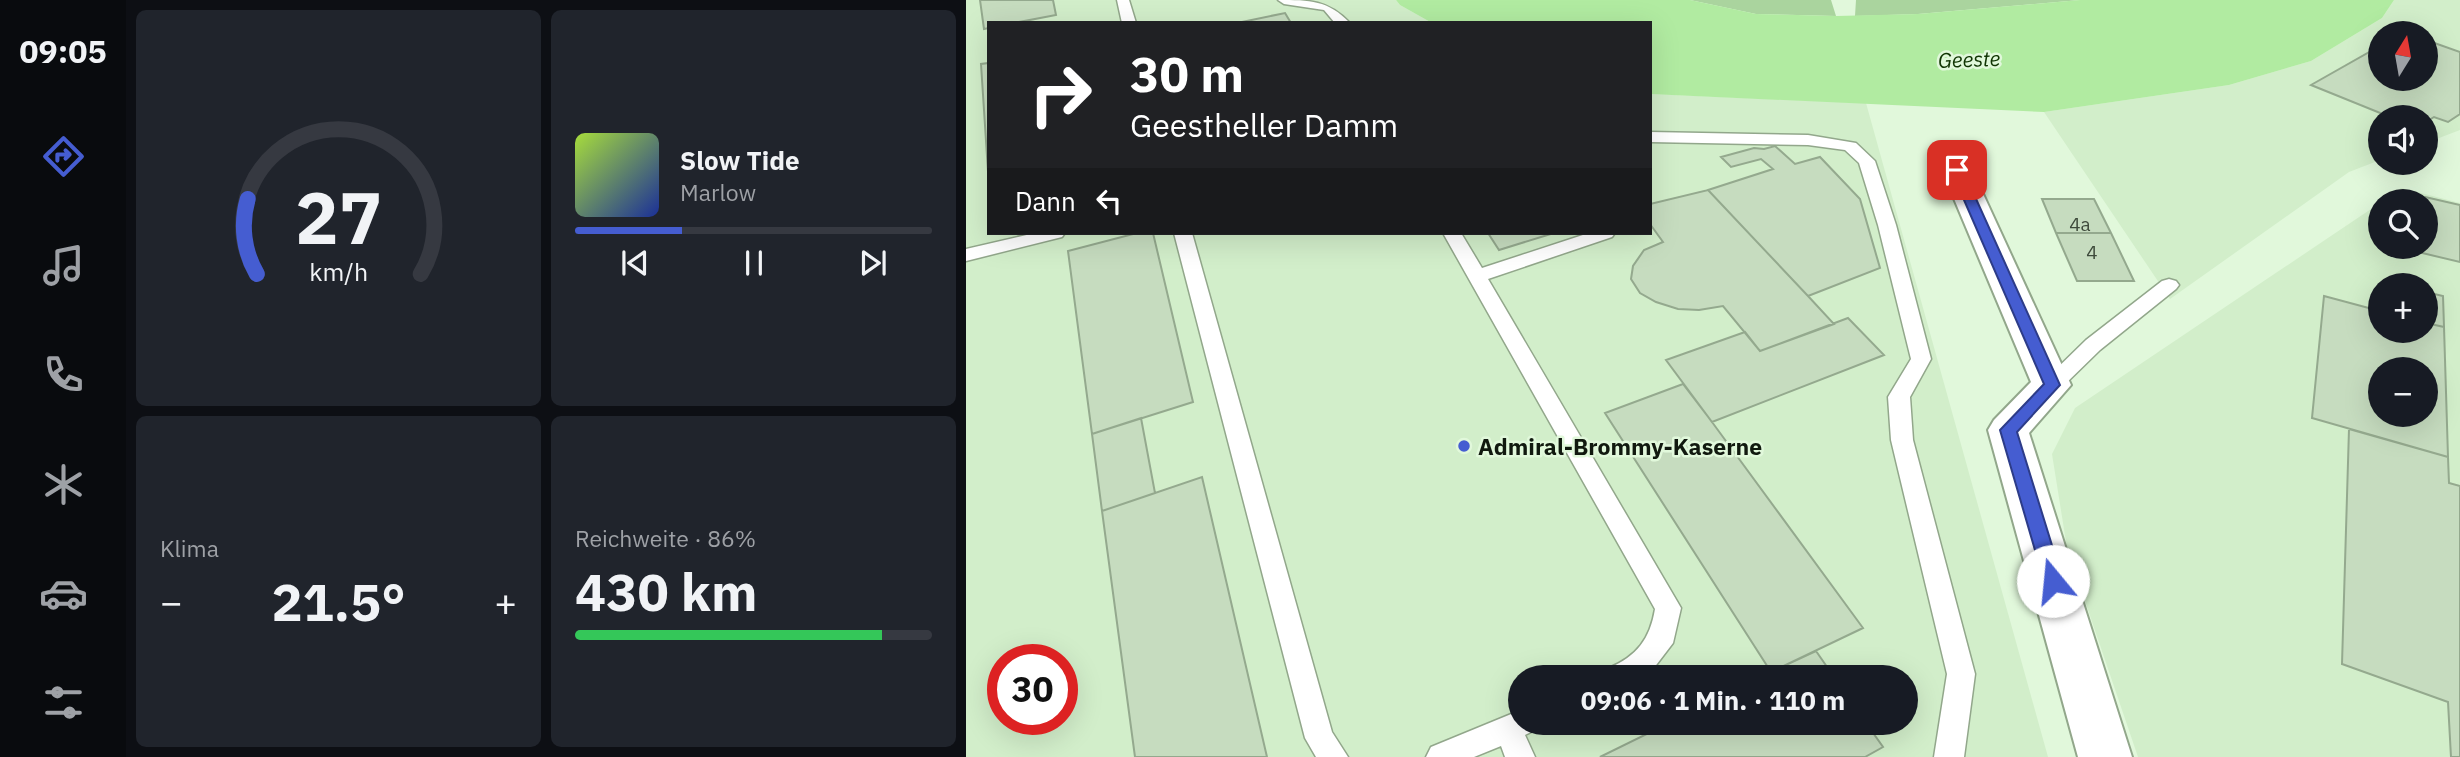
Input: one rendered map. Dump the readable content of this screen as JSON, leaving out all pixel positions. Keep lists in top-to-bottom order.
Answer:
{
  "water": ["Geeste"],
  "places": ["Admiral-Brommy-Kaserne"],
  "house_numbers": ["4a", "4"],
  "north": "top",
  "page": {
    "tabs": "09:05",
    "map_buttons": ["+", "−"],
    "turn": ["30 m", "Geestheller Damm"],
    "song": ["Slow Tide", "Marlow"],
    "then": "Dann",
    "tile": [
      "Klima",
      ["Reichweite · 86%", "430 km"]
    ],
    "heat": ["−", "21.5°", "+"],
    "limit": "30",
    "trip": "09:06 · 1 Min. · 110 m",
    "gauge": ["27", "km/h"]
  }
}
